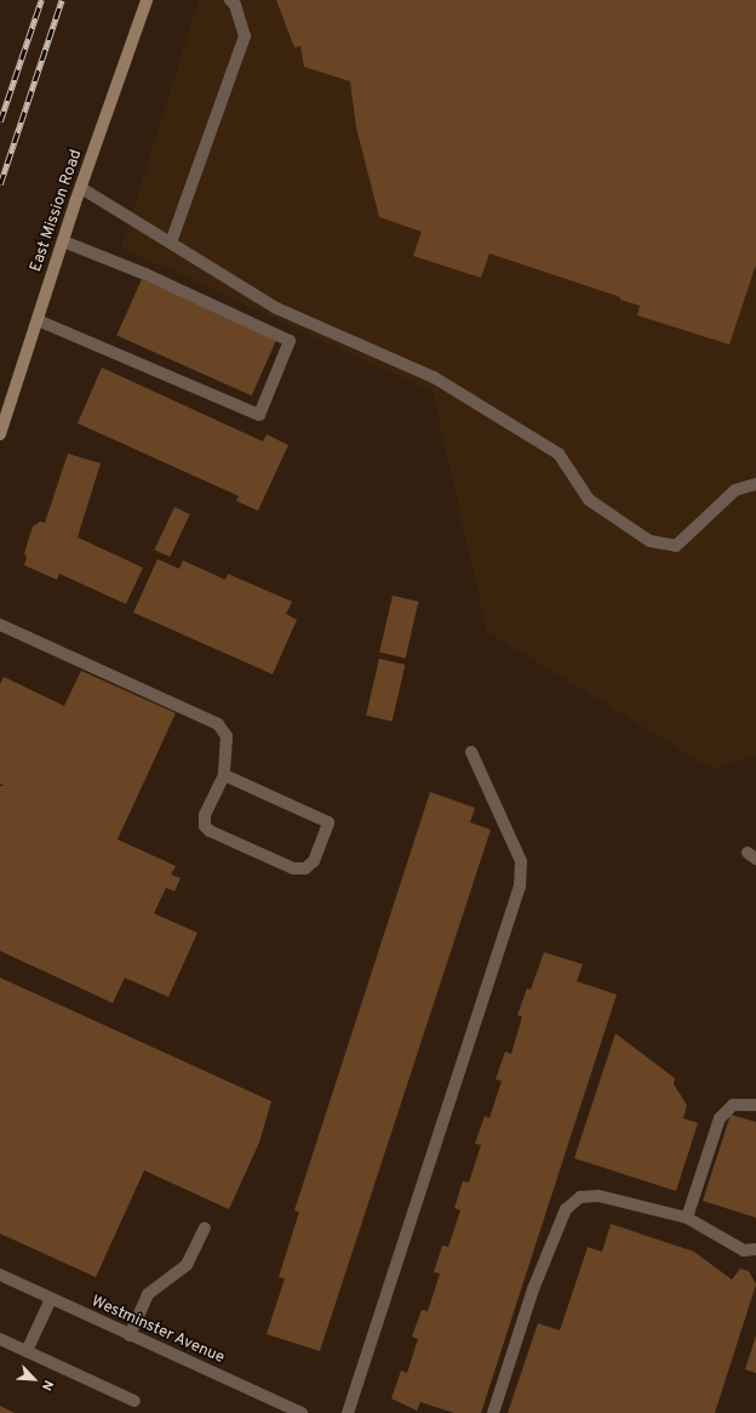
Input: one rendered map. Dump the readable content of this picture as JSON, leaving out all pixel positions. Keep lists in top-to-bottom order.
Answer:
{
  "streets": {
    "main road": ["East Mission Road"],
    "street": ["Westminster Avenue"]
  },
  "north": "bottom right"
}
